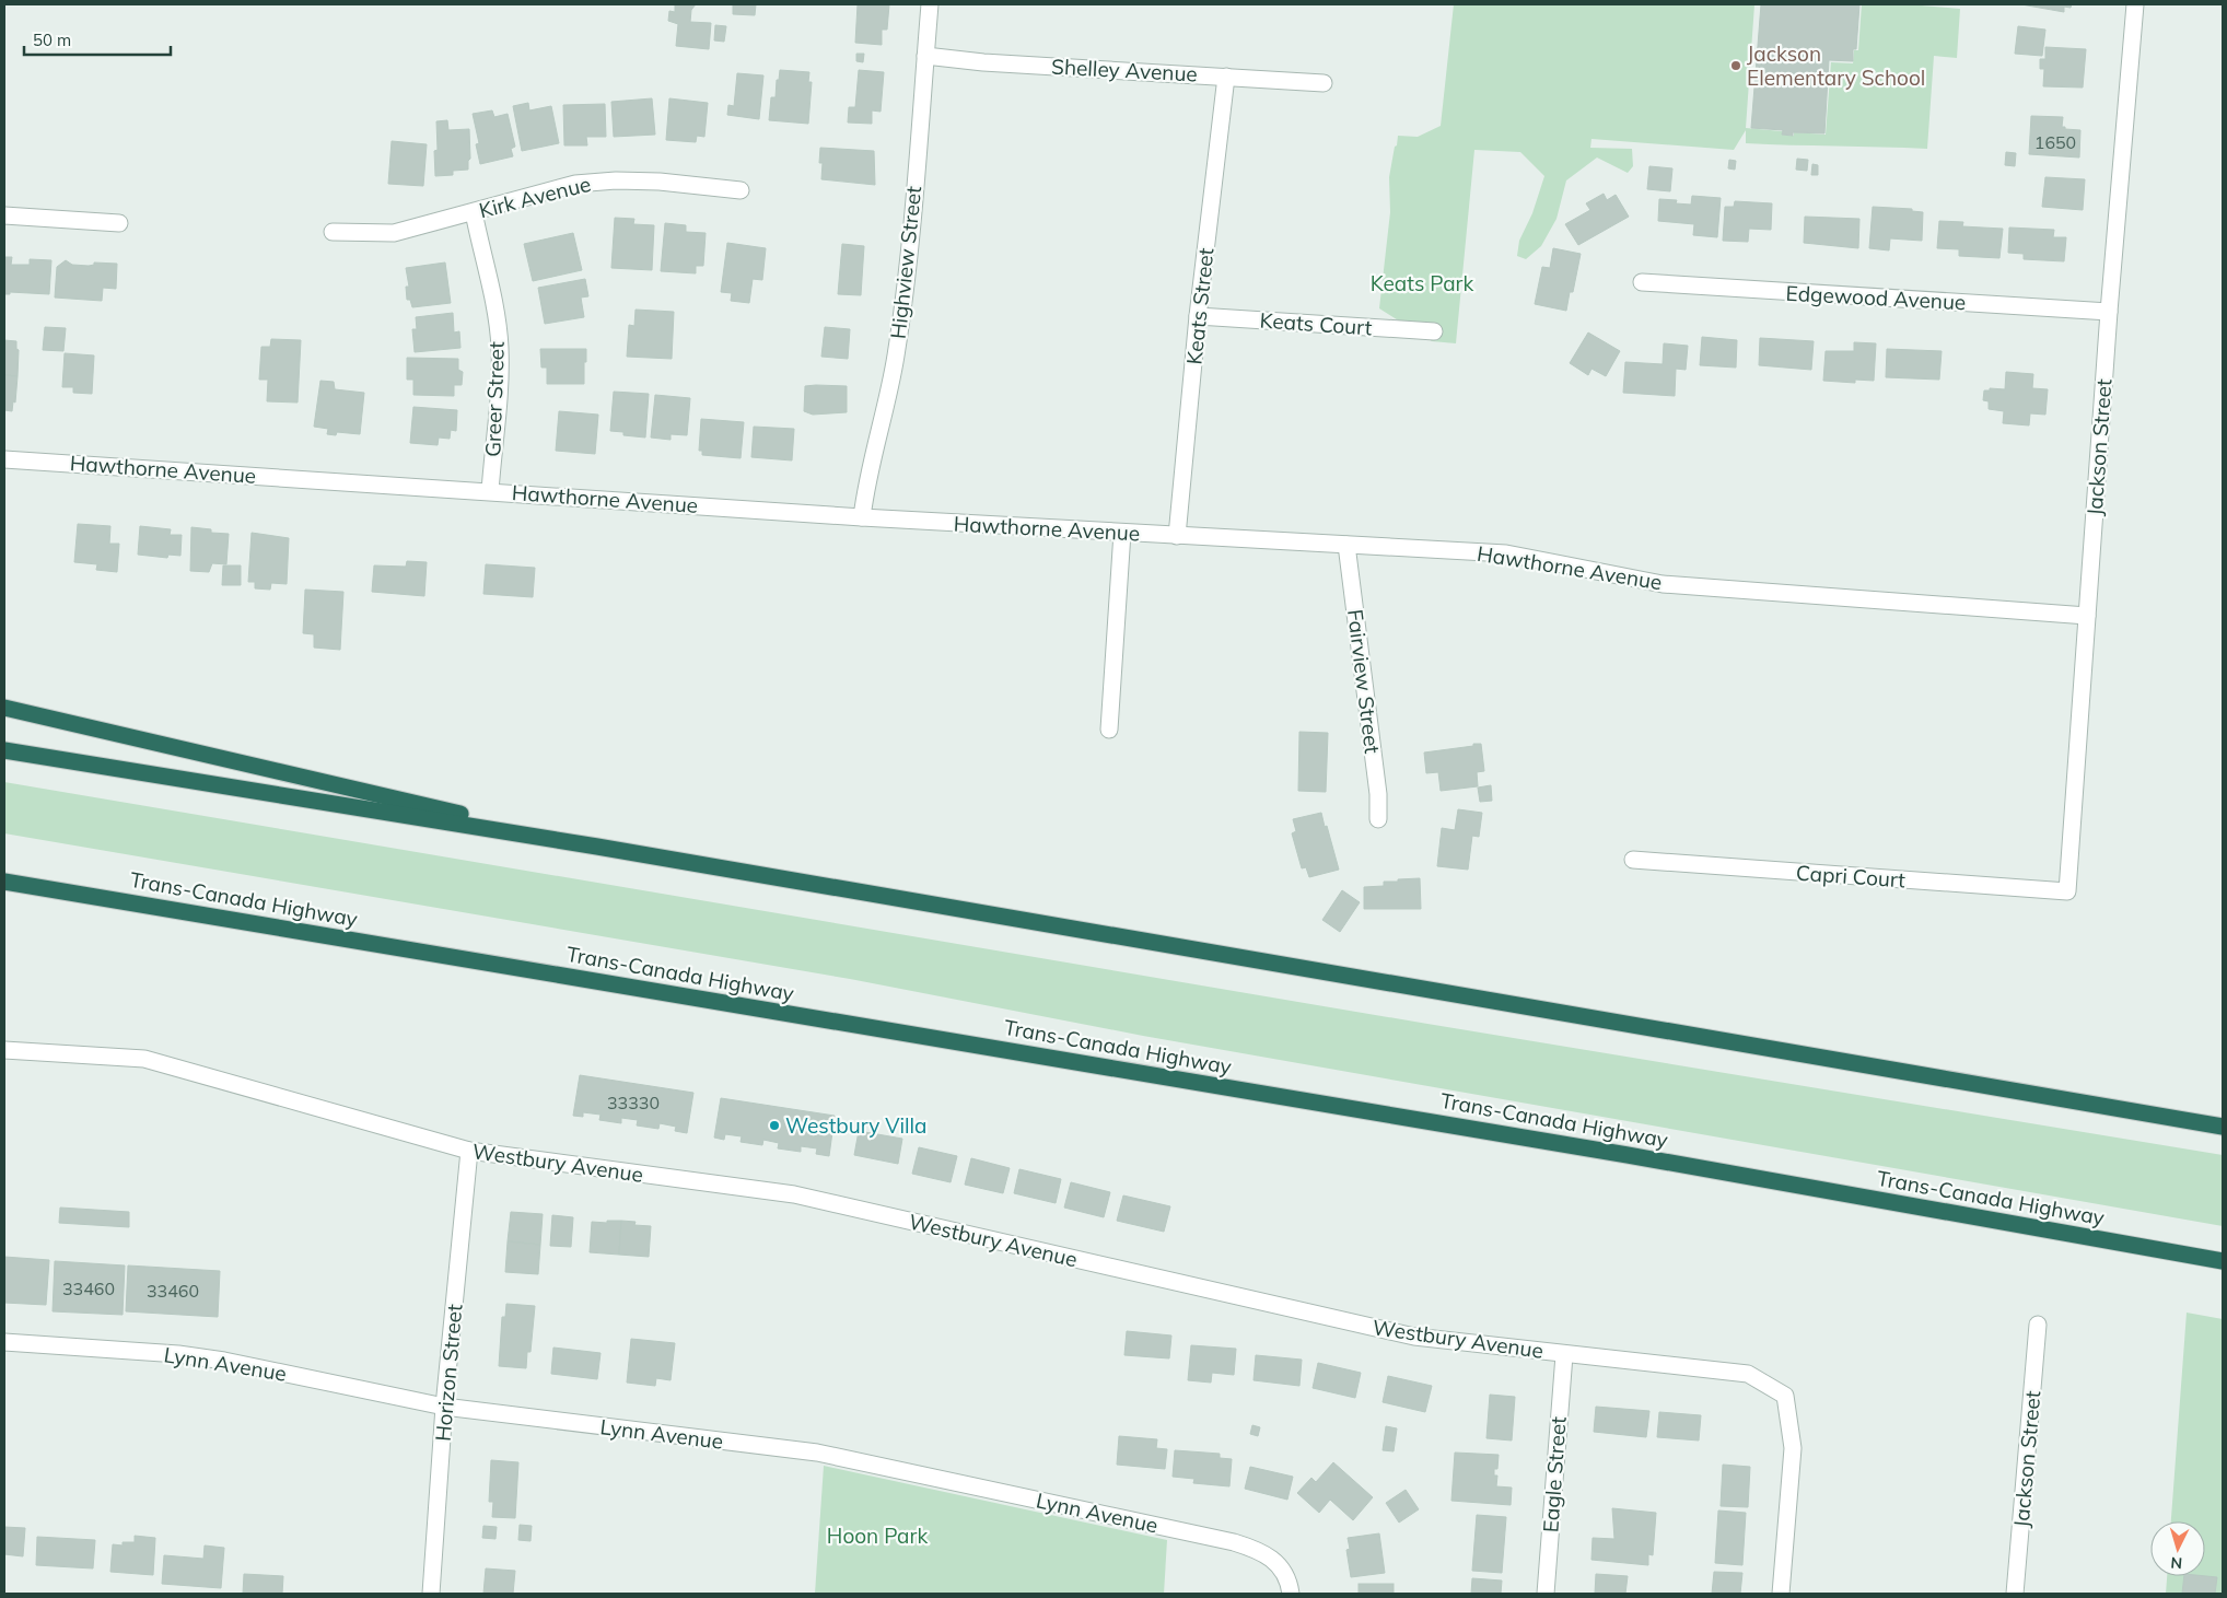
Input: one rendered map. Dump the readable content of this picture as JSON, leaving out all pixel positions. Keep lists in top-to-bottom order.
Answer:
{
  "streets": {
    "highway": ["Trans-Canada Highway"],
    "street": [
      "Shelley Avenue",
      "Kirk Avenue",
      "Highview Street",
      "Edgewood Avenue",
      "Keats Street",
      "Keats Court",
      "Greer Street",
      "Jackson Street",
      "Hawthorne Avenue",
      "Fairview Street",
      "Capri Court",
      "Westbury Avenue",
      "Lynn Avenue",
      "Horizon Street",
      "Eagle Street"
    ]
  },
  "crossings": [
    ["Shelley Avenue", "Highview Street"],
    ["Shelley Avenue", "Keats Street"],
    ["Kirk Avenue", "Greer Street"],
    ["Highview Street", "Hawthorne Avenue"],
    ["Edgewood Avenue", "Jackson Street"],
    ["Keats Street", "Keats Court"],
    ["Keats Street", "Hawthorne Avenue"],
    ["Greer Street", "Hawthorne Avenue"],
    ["Jackson Street", "Hawthorne Avenue"],
    ["Jackson Street", "Capri Court"],
    ["Hawthorne Avenue", "Fairview Street"],
    ["Westbury Avenue", "Horizon Street"],
    ["Westbury Avenue", "Eagle Street"],
    ["Lynn Avenue", "Horizon Street"]
  ],
  "parks": ["Keats Park", "Hoon Park"],
  "places": ["Jackson Elementary School", "Westbury Villa"],
  "house_numbers": [
    "1650",
    "33330",
    "33460",
    "33460"
  ],
  "scale_bar": "50 m",
  "north": "bottom"
}
